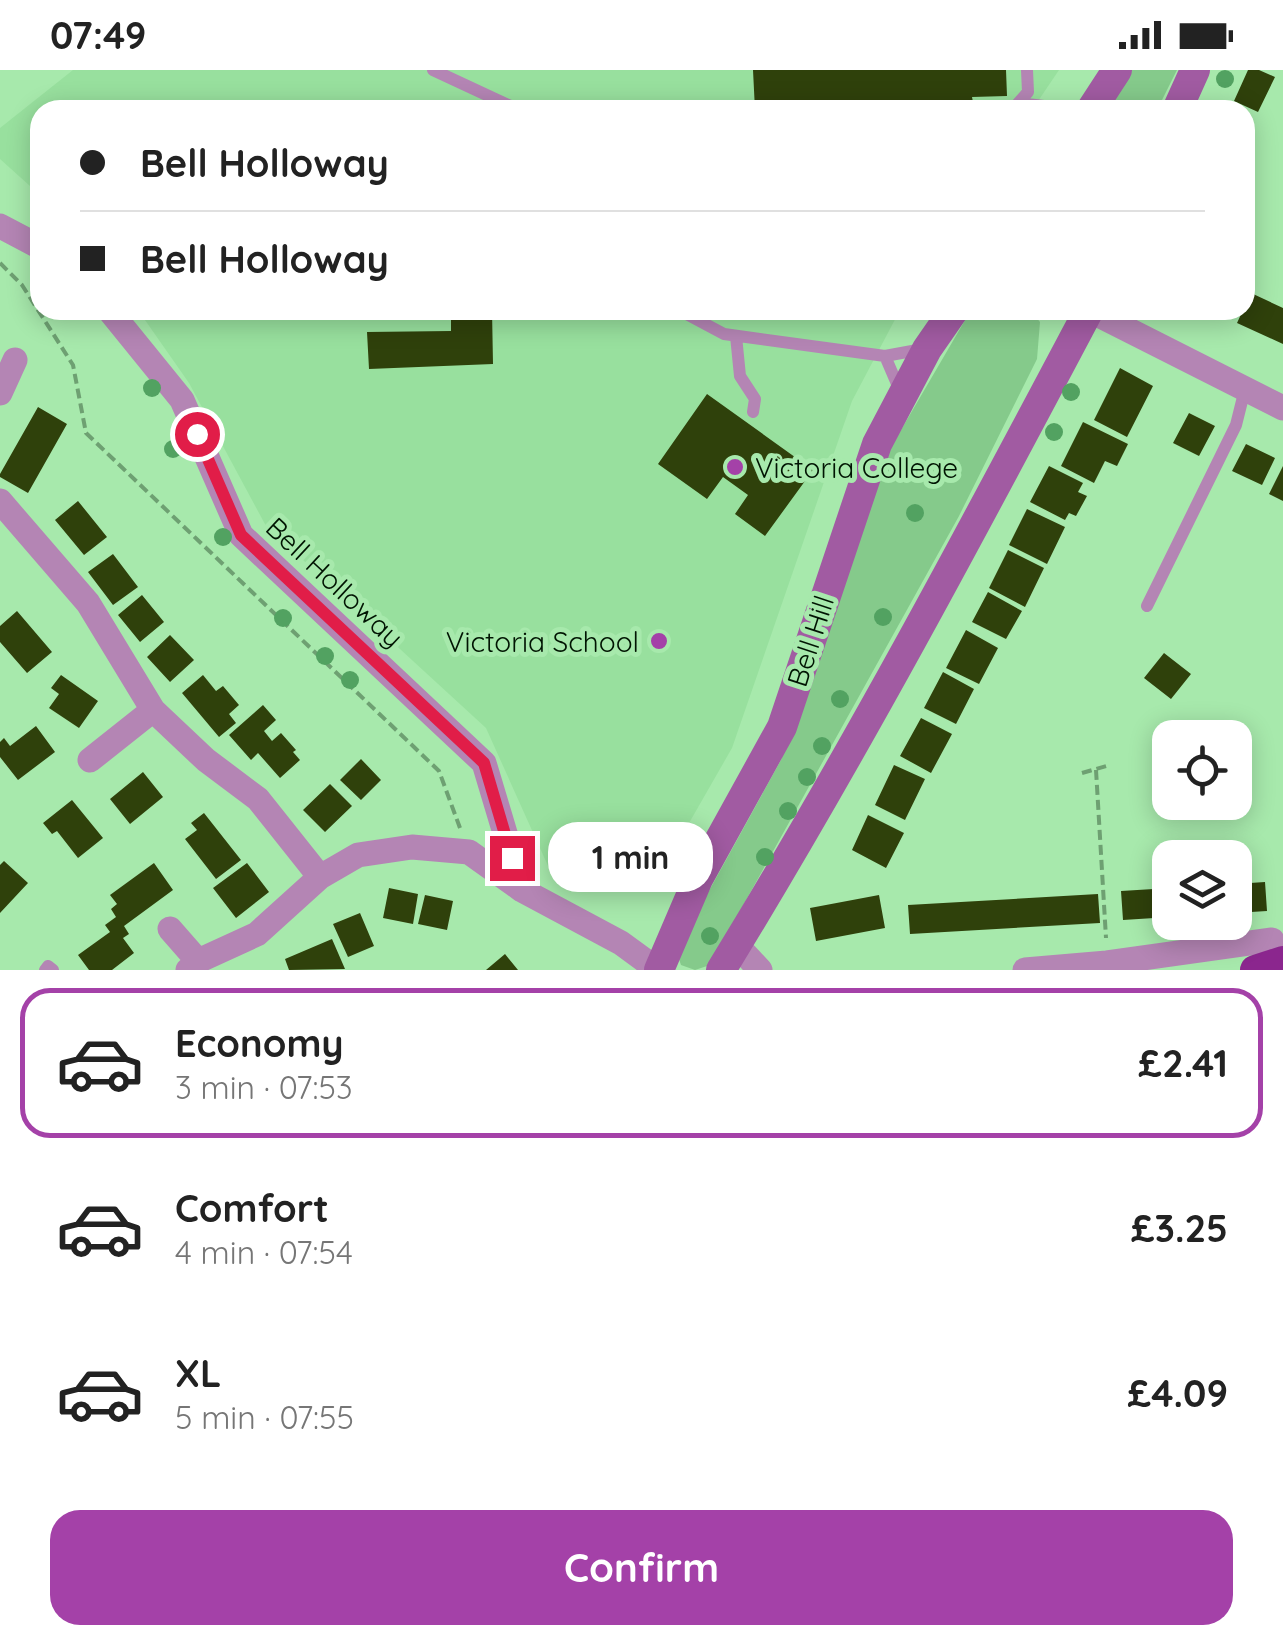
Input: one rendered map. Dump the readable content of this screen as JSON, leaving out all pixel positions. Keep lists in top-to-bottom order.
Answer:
{
  "streets": {
    "main road": ["Bell Hill"],
    "street": ["Bell Holloway"]
  },
  "places": ["Victoria College", "Victoria School"],
  "page": {
    "status": "07:49",
    "banner": ["Bell Holloway", "Bell Holloway"],
    "bubble": "1 min",
    "list": [
      {
        "name": "Economy",
        "note": "3 min · 07:53",
        "value": "£2.41"
      },
      {
        "name": "Comfort",
        "note": "4 min · 07:54",
        "value": "£3.25"
      },
      {
        "name": "XL",
        "note": "5 min · 07:55",
        "value": "£4.09"
      }
    ],
    "buttons": "Confirm"
  }
}
